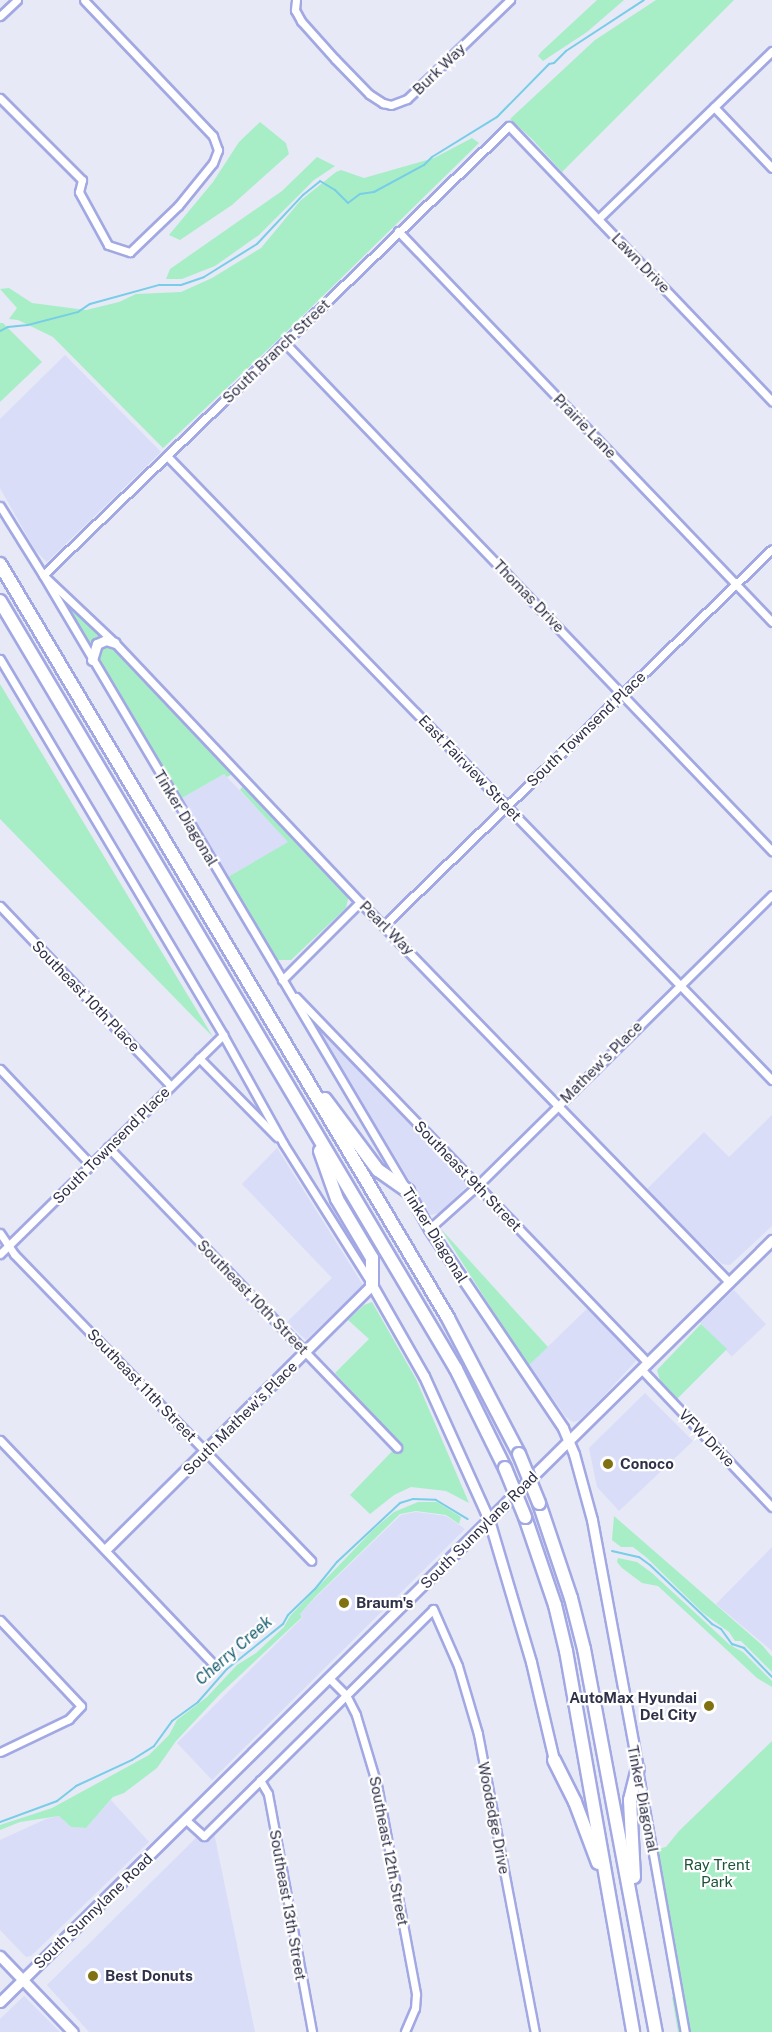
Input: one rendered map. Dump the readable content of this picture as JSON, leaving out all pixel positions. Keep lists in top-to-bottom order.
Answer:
{
  "streets": {
    "highway": ["Tinker Diagonal"],
    "street": [
      "Burk Way",
      "Lawn Drive",
      "South Branch Street",
      "Prairie Lane",
      "Thomas Drive",
      "South Townsend Place",
      "East Fairview Street",
      "Pearl Way",
      "Southeast 10th Place",
      "Mathew's Place",
      "Southeast 9th Street",
      "Southeast 10th Street",
      "Southeast 11th Street",
      "South Mathew's Place",
      "VFW Drive",
      "South Sunnylane Road",
      "Woodedge Drive",
      "Southeast 12th Street",
      "Southeast 13th Street"
    ]
  },
  "crossings": [
    ["Lawn Drive", "South Branch Street"],
    ["South Branch Street", "Prairie Lane"],
    ["South Branch Street", "Thomas Drive"],
    ["South Branch Street", "East Fairview Street"],
    ["South Branch Street", "Tinker Diagonal"],
    ["South Branch Street", "Pearl Way"],
    ["Prairie Lane", "South Townsend Place"],
    ["Thomas Drive", "South Townsend Place"],
    ["South Townsend Place", "East Fairview Street"],
    ["South Townsend Place", "Pearl Way"],
    ["South Townsend Place", "Southeast 10th Place"],
    ["South Townsend Place", "Southeast 10th Street"],
    ["South Townsend Place", "Southeast 11th Street"],
    ["East Fairview Street", "Mathew's Place"],
    ["Tinker Diagonal", "Pearl Way"],
    ["Tinker Diagonal", "Mathew's Place"],
    ["Tinker Diagonal", "Southeast 9th Street"],
    ["Tinker Diagonal", "South Sunnylane Road"],
    ["Pearl Way", "Mathew's Place"],
    ["Pearl Way", "South Sunnylane Road"],
    ["Mathew's Place", "Southeast 9th Street"],
    ["Southeast 9th Street", "VFW Drive"],
    ["Southeast 9th Street", "South Sunnylane Road"],
    ["Southeast 10th Street", "South Mathew's Place"],
    ["Southeast 11th Street", "South Mathew's Place"],
    ["VFW Drive", "South Sunnylane Road"],
    ["South Sunnylane Road", "Woodedge Drive"],
    ["South Sunnylane Road", "Southeast 12th Street"],
    ["South Sunnylane Road", "Southeast 13th Street"]
  ],
  "water": ["Cherry Creek"],
  "parks": ["Ray Trent Park"],
  "places": [
    "Conoco",
    "Braum's",
    "AutoMax Hyundai Del City",
    "Best Donuts"
  ]
}
